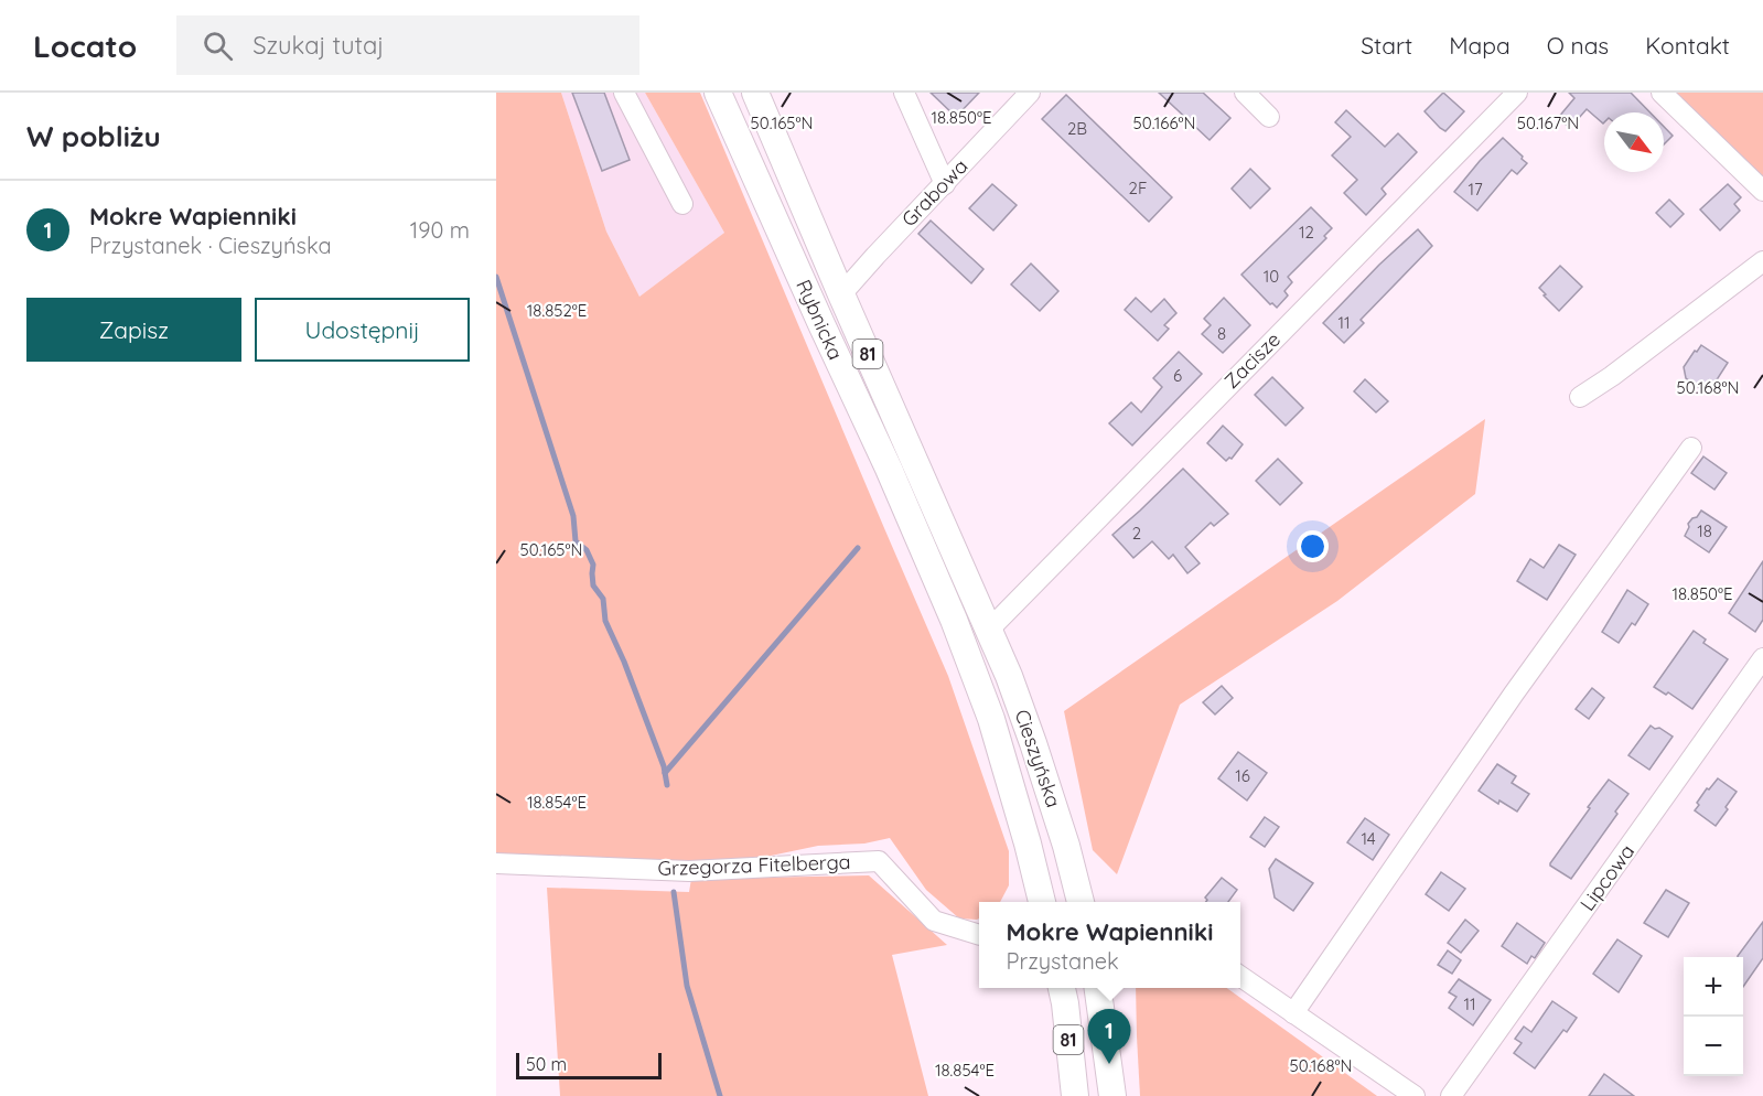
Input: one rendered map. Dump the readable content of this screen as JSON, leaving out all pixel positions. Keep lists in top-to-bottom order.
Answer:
{
  "streets": {
    "main road": ["Rybnicka", "81", "Cieszyńska"],
    "street": [
      "Grabowa",
      "Zacisze",
      "Grzegorza Fitelberga",
      "Lipcowa"
    ]
  },
  "crossings": [
    ["Grabowa", "Rybnicka"],
    ["Rybnicka", "Zacisze"],
    ["Rybnicka", "Cieszyńska"],
    ["Zacisze", "Cieszyńska"]
  ],
  "house_numbers": [
    "2B",
    "2F",
    "17",
    "12",
    "10",
    "11",
    "8",
    "6",
    "18",
    "2",
    "16",
    "14",
    "11"
  ],
  "scale_bar": "50 m",
  "north": "bottom right",
  "page": {
    "header": "Locato",
    "search": "Szukaj tutaj",
    "nav": [
      "Start",
      "Mapa",
      "O nas",
      "Kontakt"
    ],
    "heading": "W pobliżu",
    "list": [
      {
        "mark": "1",
        "name": "Mokre Wapienniki",
        "note": "Przystanek · Cieszyńska",
        "value": "190 m"
      }
    ],
    "buttons": ["Zapisz", "Udostępnij"],
    "popup": ["Mokre Wapienniki", "Przystanek"],
    "map_buttons": ["+", "−"],
    "pins": "1",
    "scale": "50 m"
  },
  "coordinates": [
    "18.850°E",
    "50.165°N",
    "50.166°N",
    "50.167°N",
    "18.852°E",
    "50.168°N",
    "18.854°E"
  ]
}
